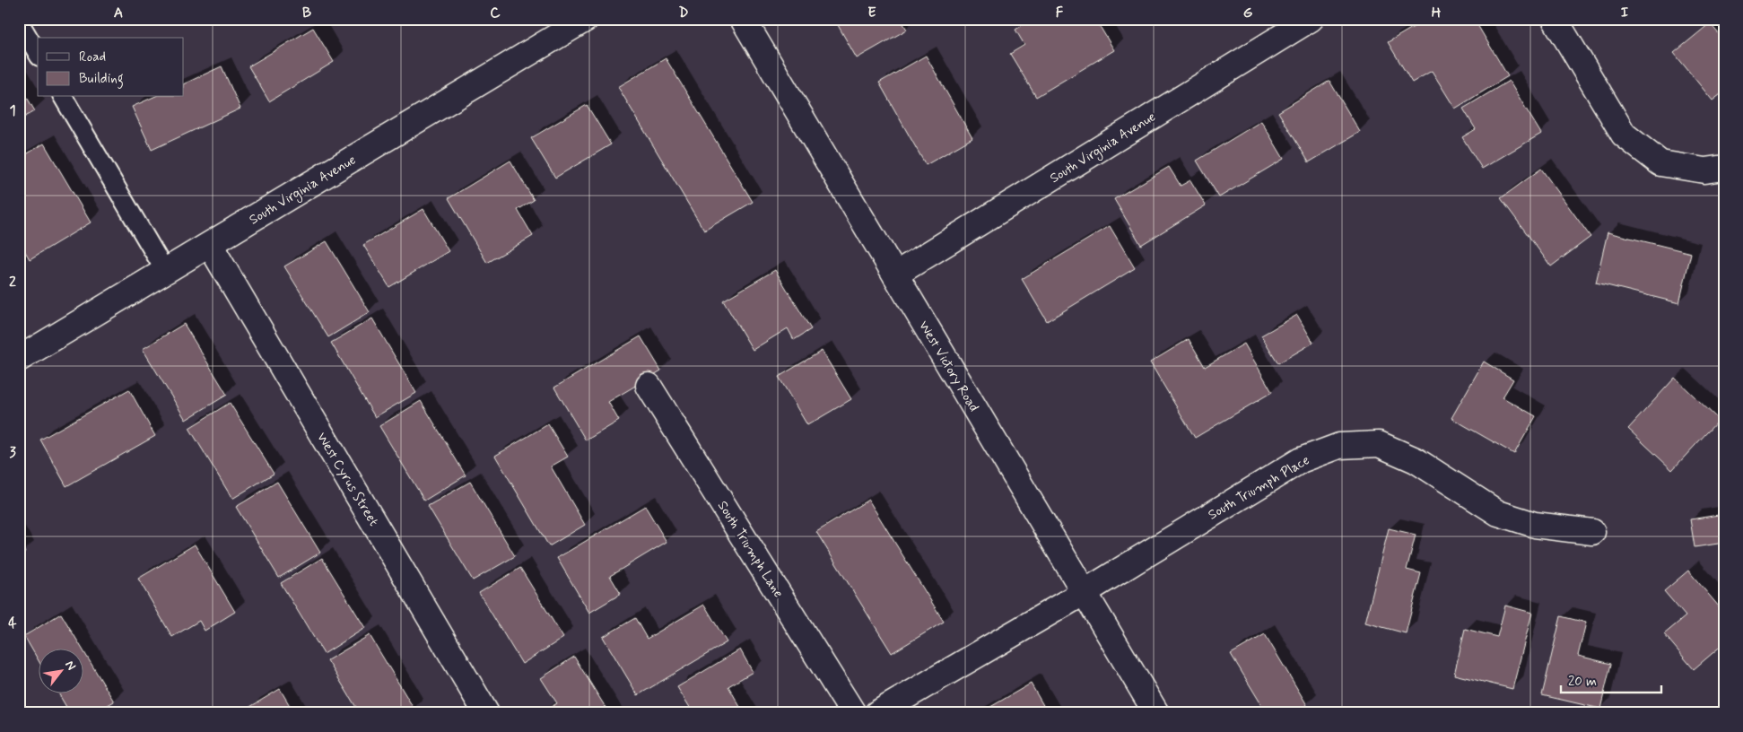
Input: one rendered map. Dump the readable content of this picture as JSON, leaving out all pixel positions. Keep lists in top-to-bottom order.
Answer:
{
  "streets": {
    "street": [
      "South Virginia Avenue",
      "West Victory Road",
      "West Cyrus Street",
      "South Triumph Place",
      "South Triumph Lane"
    ]
  },
  "crossings": [
    ["South Virginia Avenue", "West Victory Road"],
    ["South Virginia Avenue", "West Cyrus Street"],
    ["West Victory Road", "South Triumph Place"]
  ],
  "legend": ["Road", "Building"],
  "scale_bar": "20 m",
  "north": "top right",
  "grid": {
    "columns": [
      "A",
      "B",
      "C",
      "D",
      "E",
      "F",
      "G",
      "H",
      "I"
    ],
    "rows": [
      "1",
      "2",
      "3",
      "4"
    ]
  }
}
